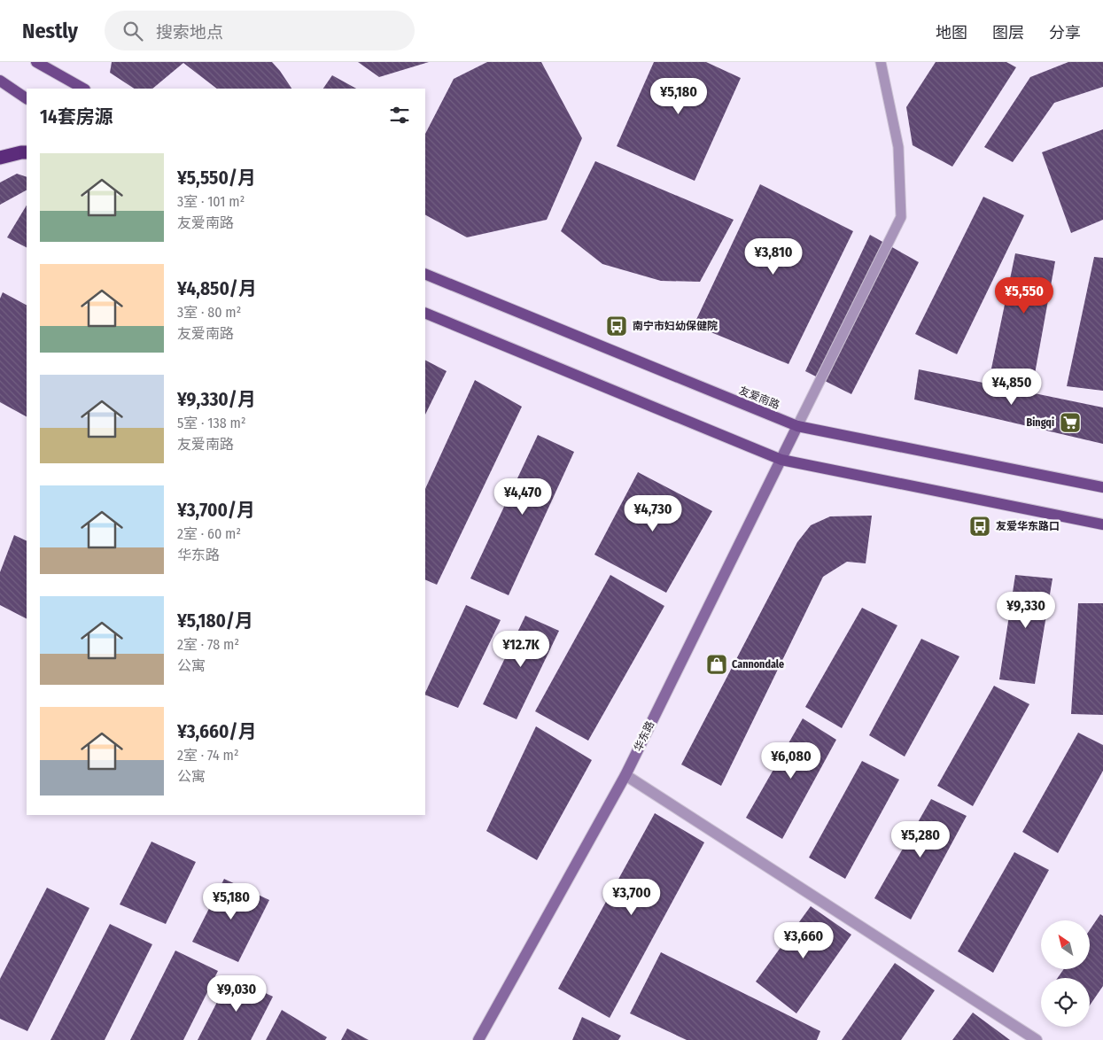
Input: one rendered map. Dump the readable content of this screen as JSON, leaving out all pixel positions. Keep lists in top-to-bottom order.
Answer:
{
  "streets": {
    "main road": ["友爱南路"],
    "street": ["华东路"]
  },
  "crossings": [
    ["友爱南路", "华东路"]
  ],
  "places": {
    "bus stop": ["南宁市妇幼保健院", "友爱华东路口"],
    "supermarket": ["Bingqi"],
    "shop": ["Cannondale"]
  },
  "north": "top left",
  "page": {
    "header": "Nestly",
    "search": "搜索地点",
    "nav": ["地图", "图层", "分享"],
    "price": [
      "¥5,180",
      "¥3,810",
      "¥5,550",
      "¥4,850",
      "¥4,470",
      "¥4,730",
      "¥9,330",
      "¥12.7K",
      "¥6,080",
      "¥5,280",
      "¥3,700",
      "¥5,180",
      "¥3,660",
      "¥9,030"
    ],
    "heading": "14套房源",
    "list": [
      {
        "name": "¥5,550/月",
        "note": "3室 · 101 m² · 友爱南路"
      },
      {
        "name": "¥4,850/月",
        "note": "3室 · 80 m² · 友爱南路"
      },
      {
        "name": "¥9,330/月",
        "note": "5室 · 138 m² · 友爱南路"
      },
      {
        "name": "¥3,700/月",
        "note": "2室 · 60 m² · 华东路"
      },
      {
        "name": "¥5,180/月",
        "note": "2室 · 78 m² · 公寓"
      },
      {
        "name": "¥3,660/月",
        "note": "2室 · 74 m² · 公寓"
      }
    ]
  }
}
